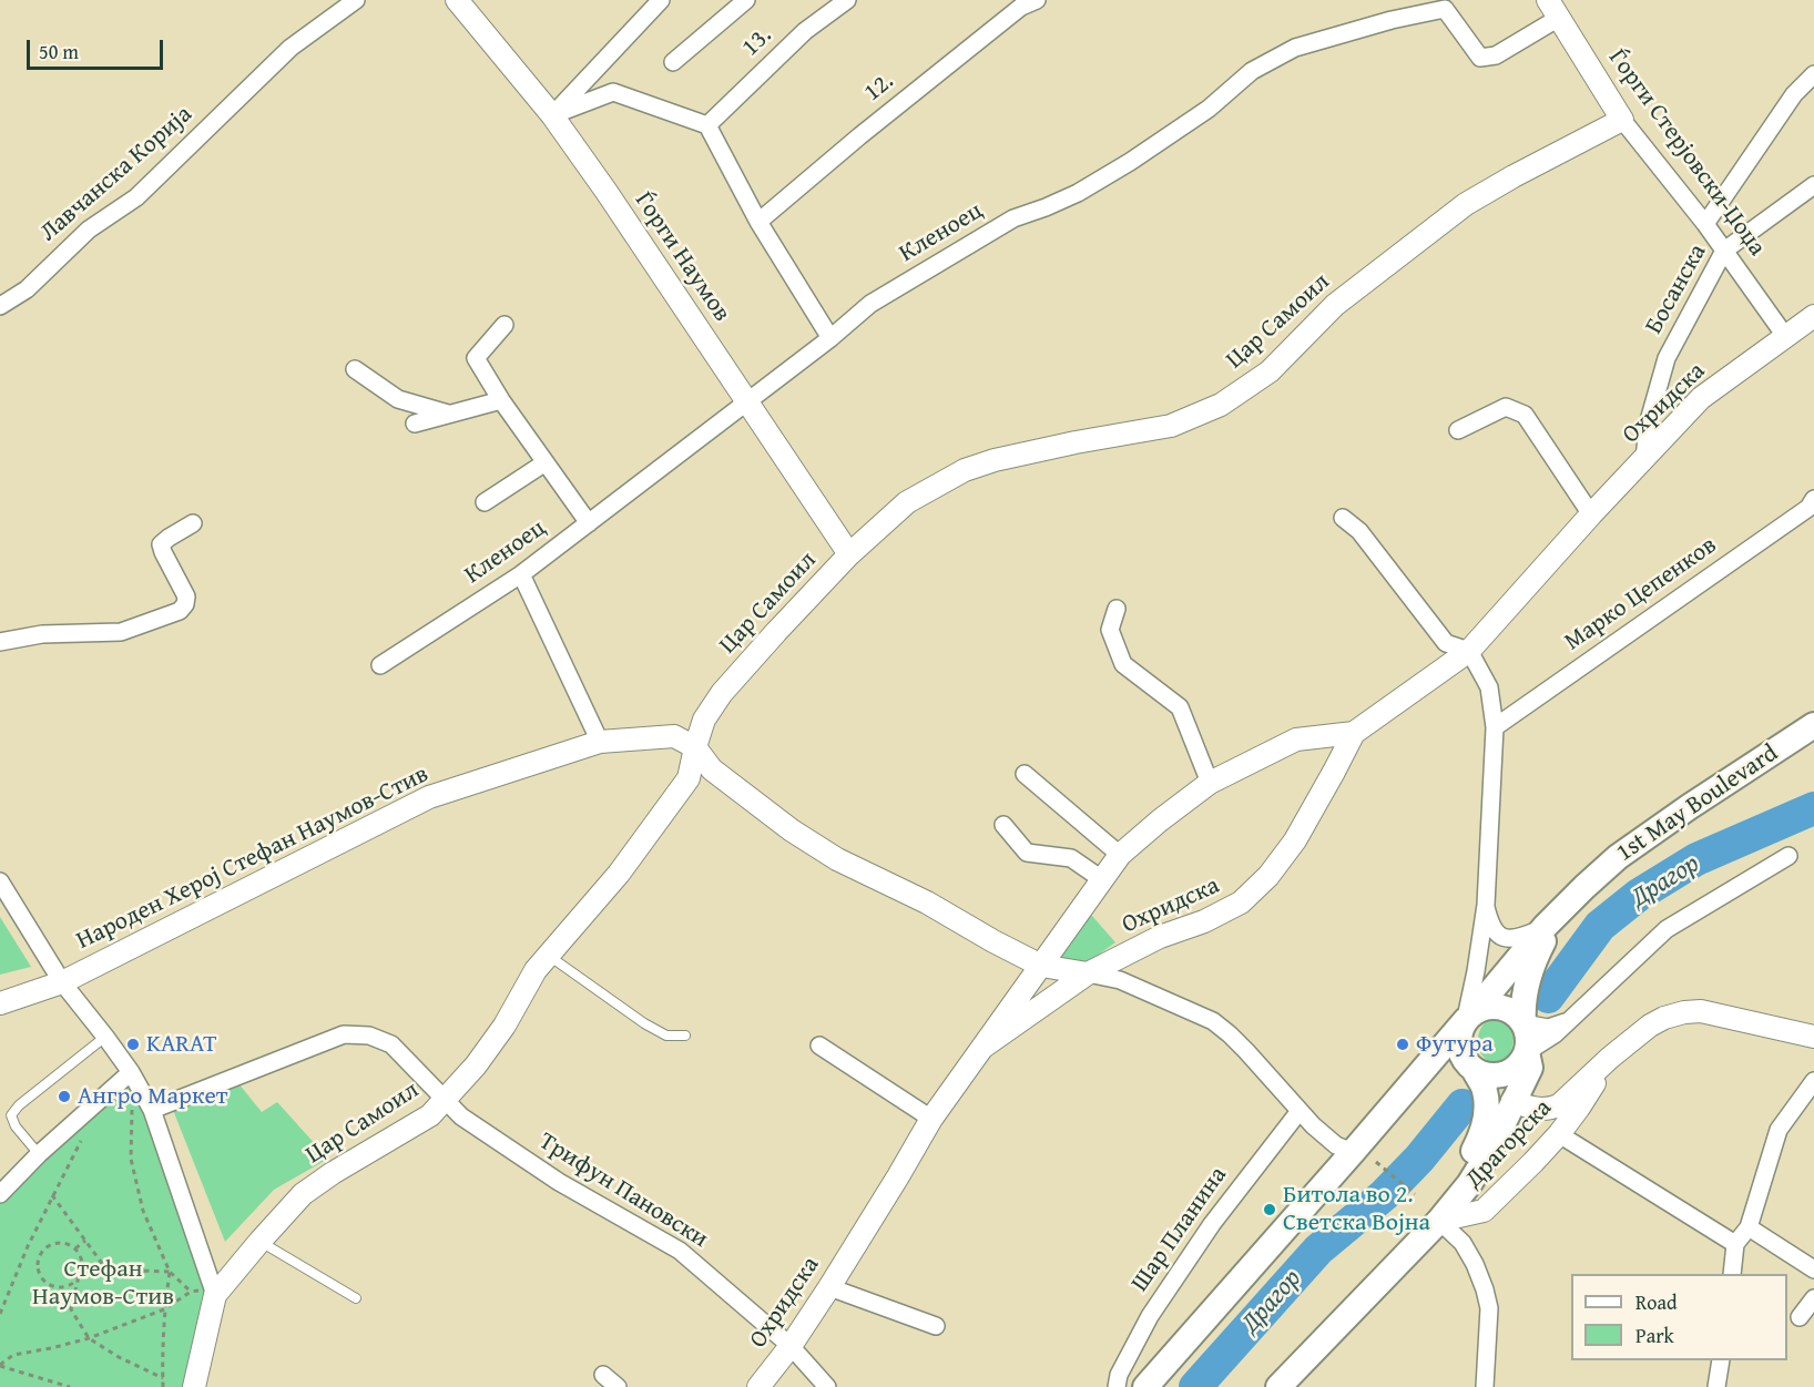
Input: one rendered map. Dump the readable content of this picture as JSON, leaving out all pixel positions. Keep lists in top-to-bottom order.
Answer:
{
  "streets": {
    "main road": ["1st May Boulevard"],
    "street": [
      "13.",
      "12.",
      "Ѓорги Стерјовски-Џоџа",
      "Лавчанска Корија",
      "Кленоец",
      "Ѓорги Наумов",
      "Босанска",
      "Цар Самоил",
      "Охридска",
      "Марко Цепенков",
      "Народен Херој Стефан Наумов-Стив",
      "Драгорска",
      "Трифун Пановски",
      "Шар Планина"
    ]
  },
  "crossings": [
    ["Ѓорги Стерјовски-Џоџа", "Кленоец"],
    ["Ѓорги Стерјовски-Џоџа", "Босанска"],
    ["Ѓорги Стерјовски-Џоџа", "Цар Самоил"],
    ["Ѓорги Стерјовски-Џоџа", "Охридска"],
    ["Кленоец", "Ѓорги Наумов"],
    ["Ѓорги Наумов", "Цар Самоил"],
    ["Босанска", "Охридска"],
    ["Цар Самоил", "Народен Херој Стефан Наумов-Стив"],
    ["Цар Самоил", "Трифун Пановски"],
    ["Охридска", "Народен Херој Стефан Наумов-Стив"],
    ["Охридска", "Трифун Пановски"],
    ["1st May Boulevard", "Народен Херој Стефан Наумов-Стив"],
    ["1st May Boulevard", "Драгорска"],
    ["Народен Херој Стефан Наумов-Стив", "Шар Планина"]
  ],
  "water": ["Драгор"],
  "parks": ["Стефан Наумов-Стив"],
  "places": [
    "KARAT",
    "Футура",
    "Ангро Маркет",
    "Битола во 2. Светска Војна"
  ],
  "legend": ["Road", "Park"],
  "scale_bar": "50 m"
}
